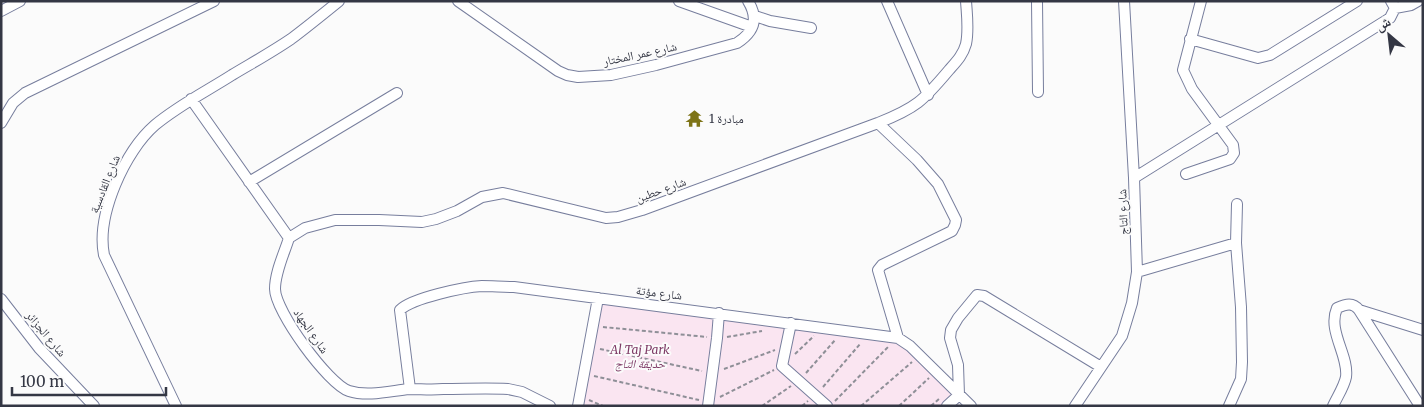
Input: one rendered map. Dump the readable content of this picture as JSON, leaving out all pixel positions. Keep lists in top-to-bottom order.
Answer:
{
  "streets": {
    "street": [
      "شارع عمر المختار",
      "شارع القادسية",
      "شارع حطين",
      "شارع التاج",
      "شارع مؤتة",
      "شارع الجهاد",
      "شارع الجزائر"
    ]
  },
  "crossings": [
    ["شارع حطين", "شارع الجهاد"],
    ["شارع مؤتة", "شارع الجهاد"]
  ],
  "parks": ["Al Taj Park حديقة التاج"],
  "places": {
    "temple": ["مبادرة 1"]
  },
  "scale_bar": "100 m",
  "north": "top left"
}
